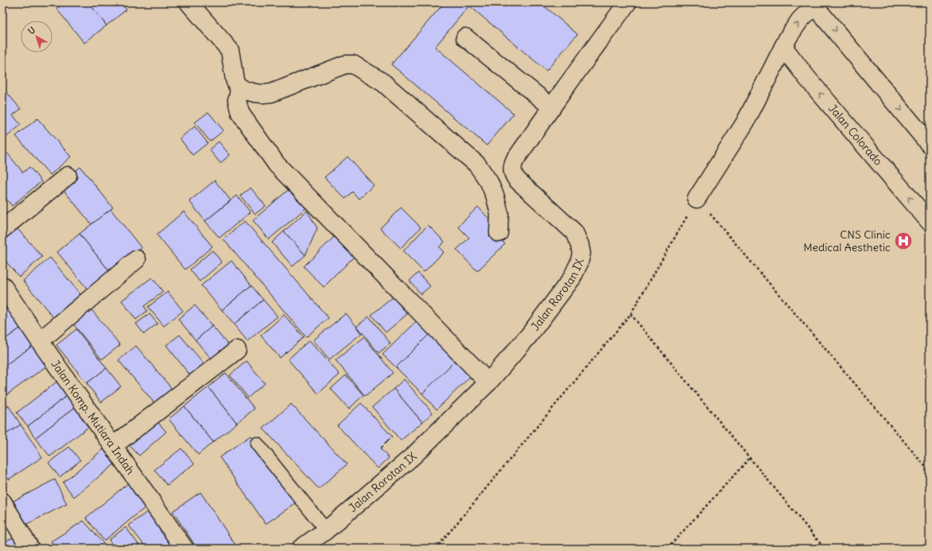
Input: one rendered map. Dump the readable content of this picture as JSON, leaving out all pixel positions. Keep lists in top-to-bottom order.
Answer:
{
  "streets": {
    "street": ["Jalan Colorado", "Jalan Rorotan IX", "Jalan Komp. Mutiara Indah"]
  },
  "one_way": ["Jalan Colorado"],
  "places": {
    "hospital": ["CNS Clinic Medical Aesthetic"]
  },
  "north": "top left"
}
